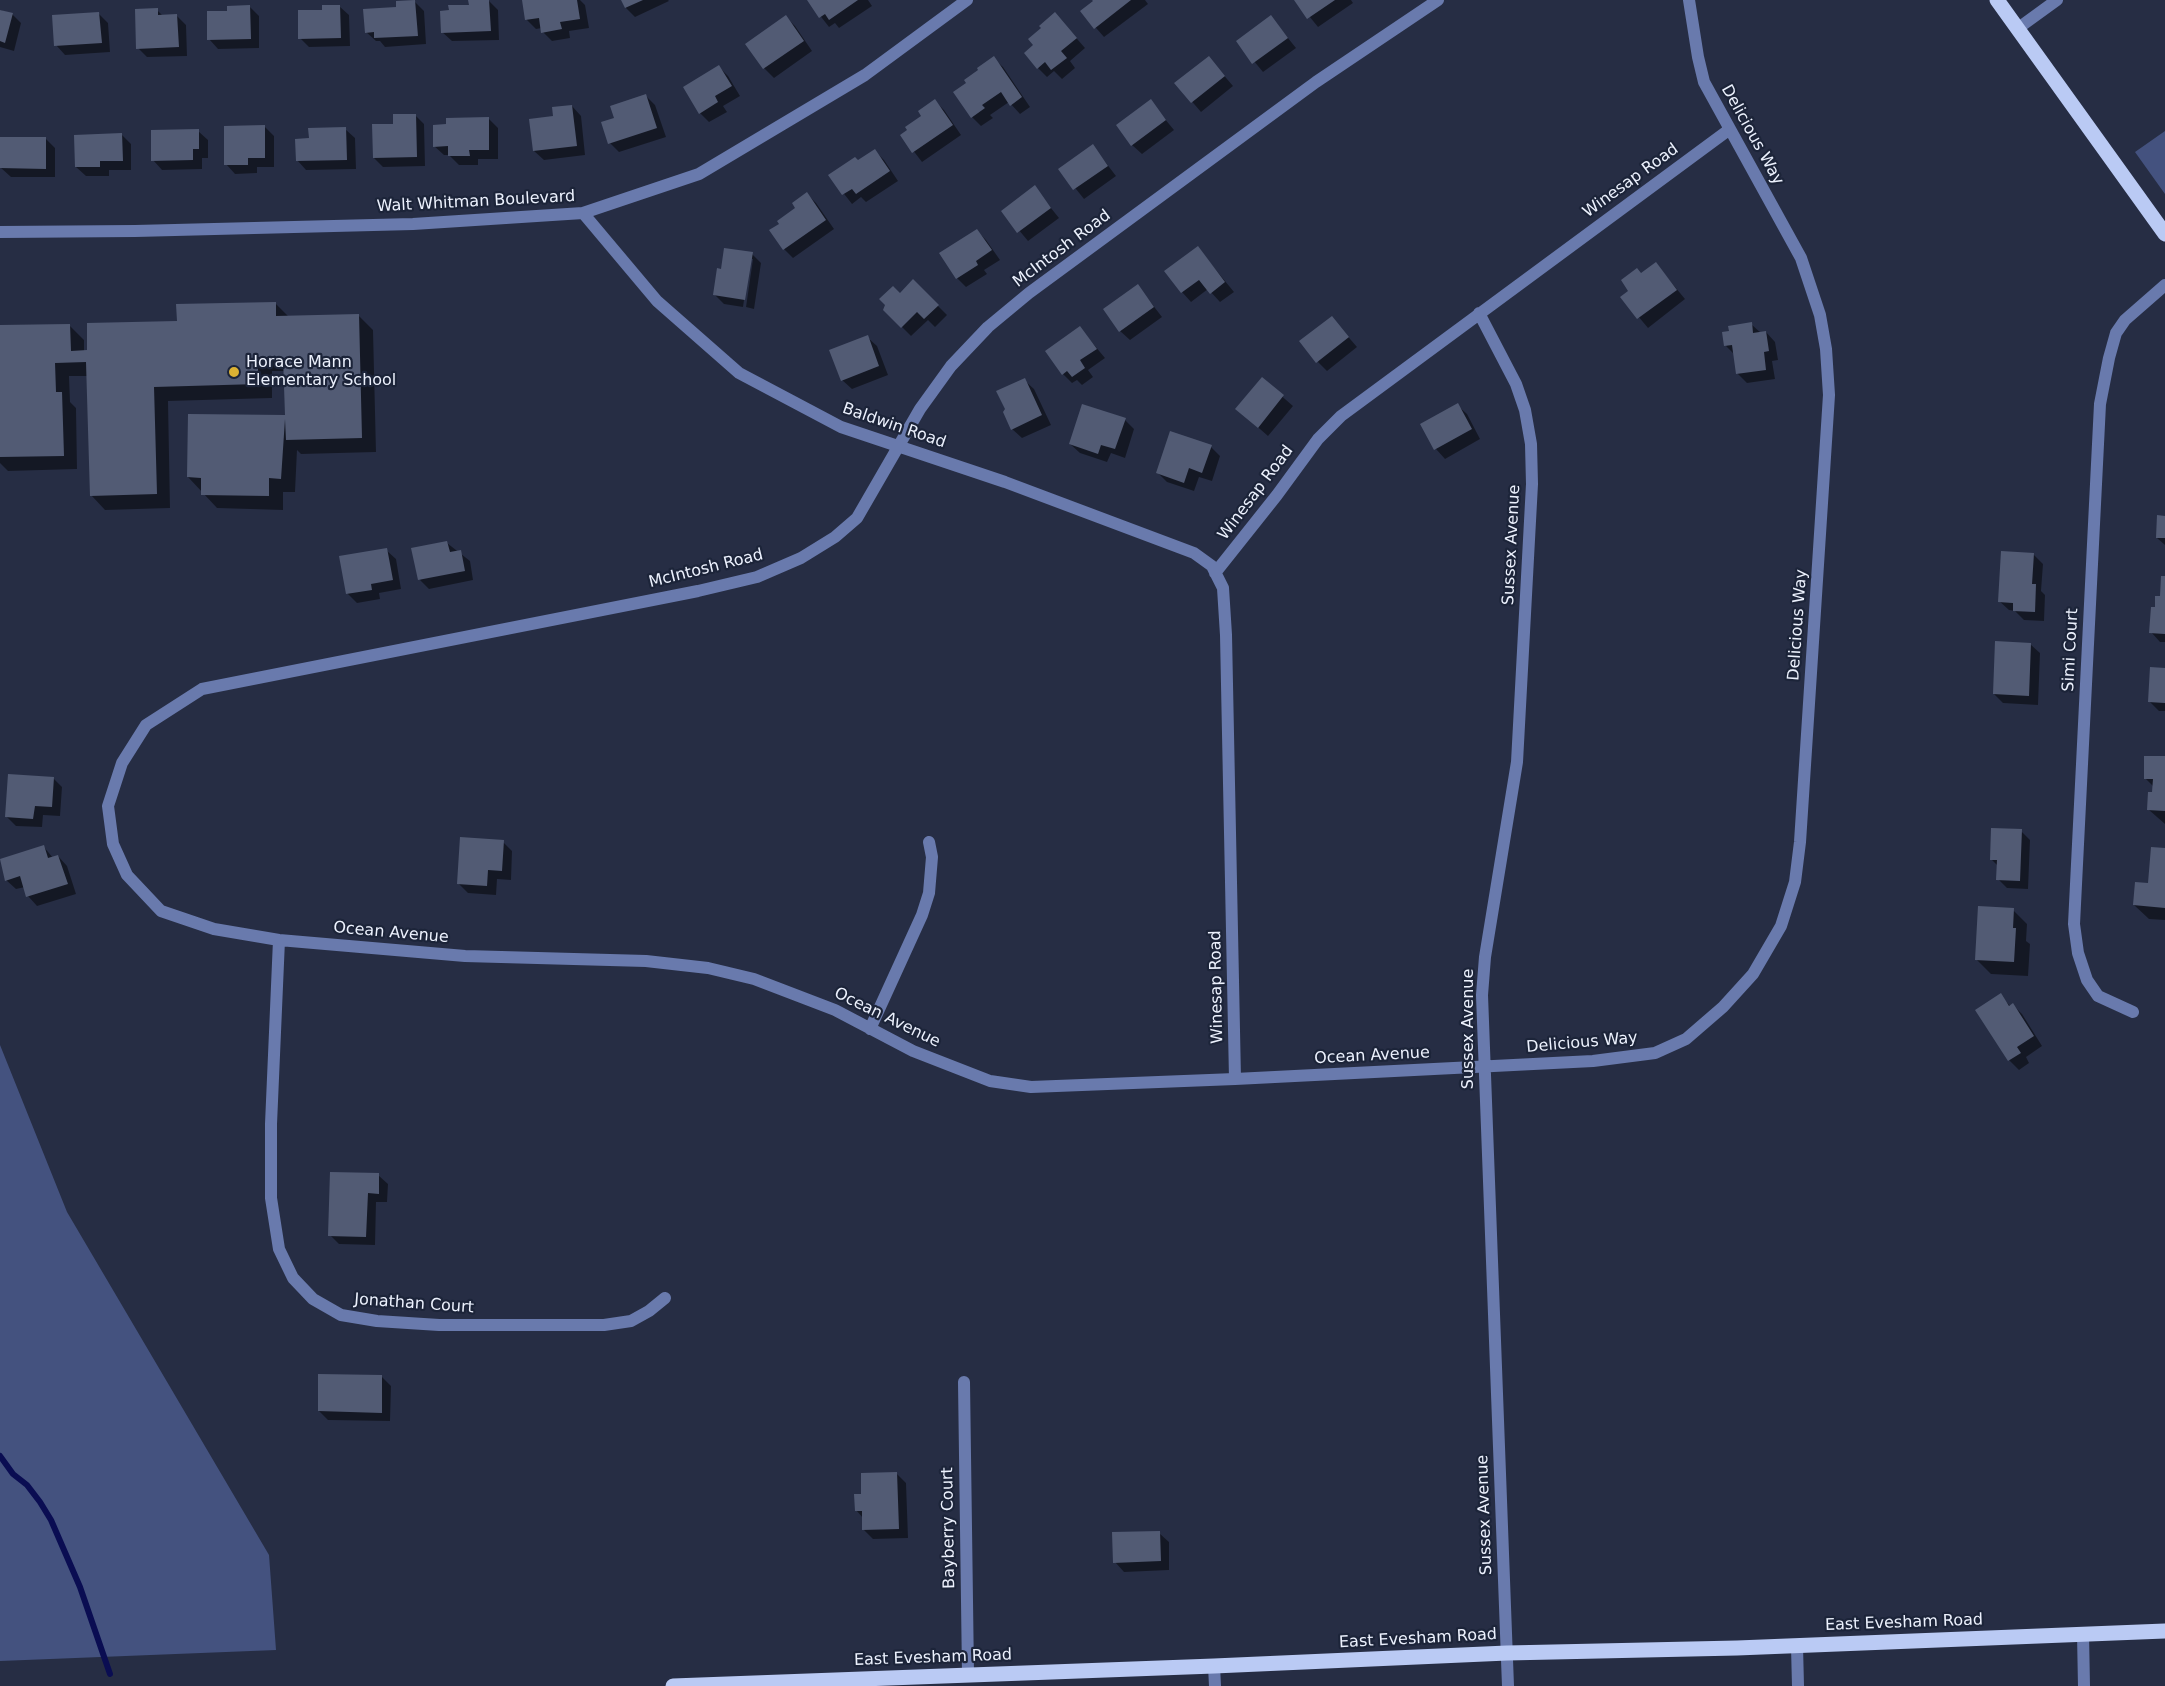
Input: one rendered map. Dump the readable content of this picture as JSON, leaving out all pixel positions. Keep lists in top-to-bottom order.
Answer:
{
  "streets": {
    "main road": ["East Evesham Road"],
    "street": [
      "Delicious Way",
      "Winesap Road",
      "Walt Whitman Boulevard",
      "McIntosh Road",
      "Baldwin Road",
      "Sussex Avenue",
      "Simi Court",
      "Ocean Avenue",
      "Jonathan Court",
      "Bayberry Court"
    ]
  },
  "crossings": [
    ["Delicious Way", "Winesap Road"],
    ["Delicious Way", "Sussex Avenue"],
    ["Delicious Way", "Ocean Avenue"],
    ["Winesap Road", "Baldwin Road"],
    ["Winesap Road", "Sussex Avenue"],
    ["Winesap Road", "Ocean Avenue"],
    ["Walt Whitman Boulevard", "Baldwin Road"],
    ["McIntosh Road", "Baldwin Road"],
    ["McIntosh Road", "Ocean Avenue"],
    ["McIntosh Road", "Jonathan Court"],
    ["Sussex Avenue", "Ocean Avenue"],
    ["Sussex Avenue", "East Evesham Road"],
    ["Ocean Avenue", "Jonathan Court"],
    ["Bayberry Court", "East Evesham Road"]
  ],
  "places": ["Horace Mann Elementary School"]
}
